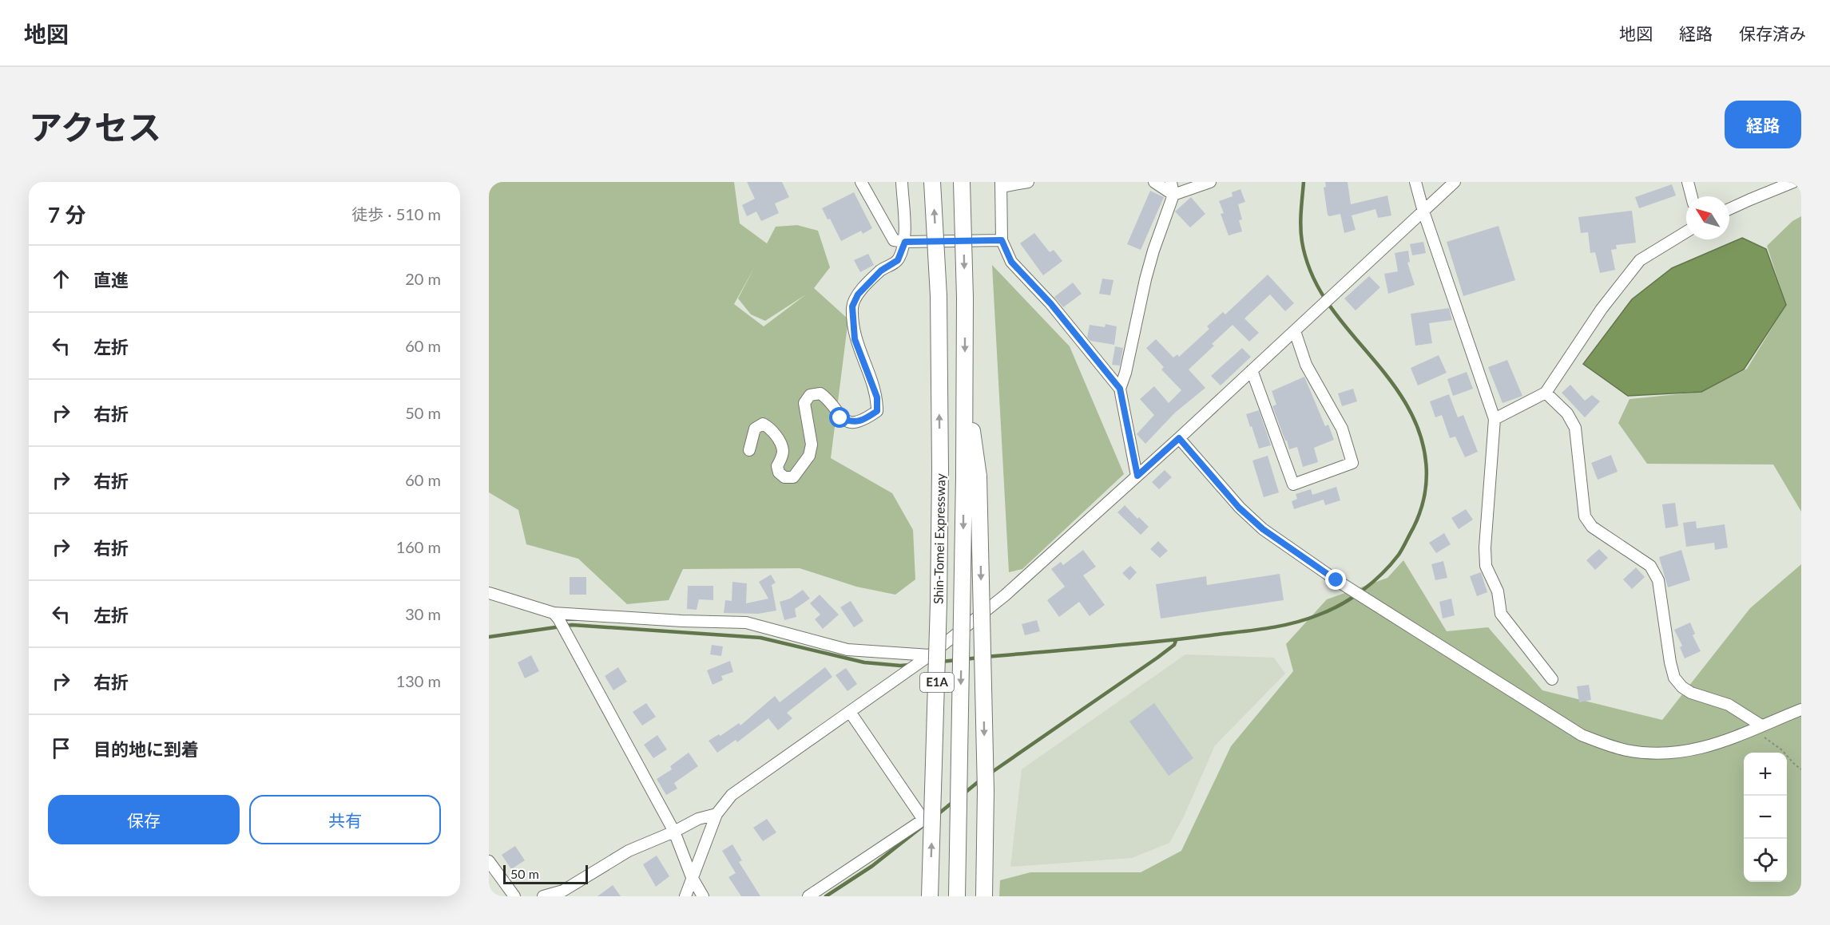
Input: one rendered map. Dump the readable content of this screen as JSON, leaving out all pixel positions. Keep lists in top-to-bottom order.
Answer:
{
  "streets": {
    "highway": ["Shin-Tomei Expressway", "E1A"]
  },
  "scale_bar": "50 m",
  "north": "top left",
  "page": {
    "header": "地図",
    "nav": ["地図", "経路", "保存済み"],
    "title": "アクセス",
    "buttons": [
      "経路",
      ["保存", "共有"]
    ],
    "heading": ["7 分", "徒歩 · 510 m"],
    "list": [
      ["直進", "20 m"],
      ["左折", "60 m"],
      ["右折", "50 m"],
      ["右折", "60 m"],
      ["右折", "160 m"],
      ["左折", "30 m"],
      ["右折", "130 m"],
      "目的地に到着"
    ],
    "map_buttons": ["+", "−"],
    "scale": "50 m"
  }
}
